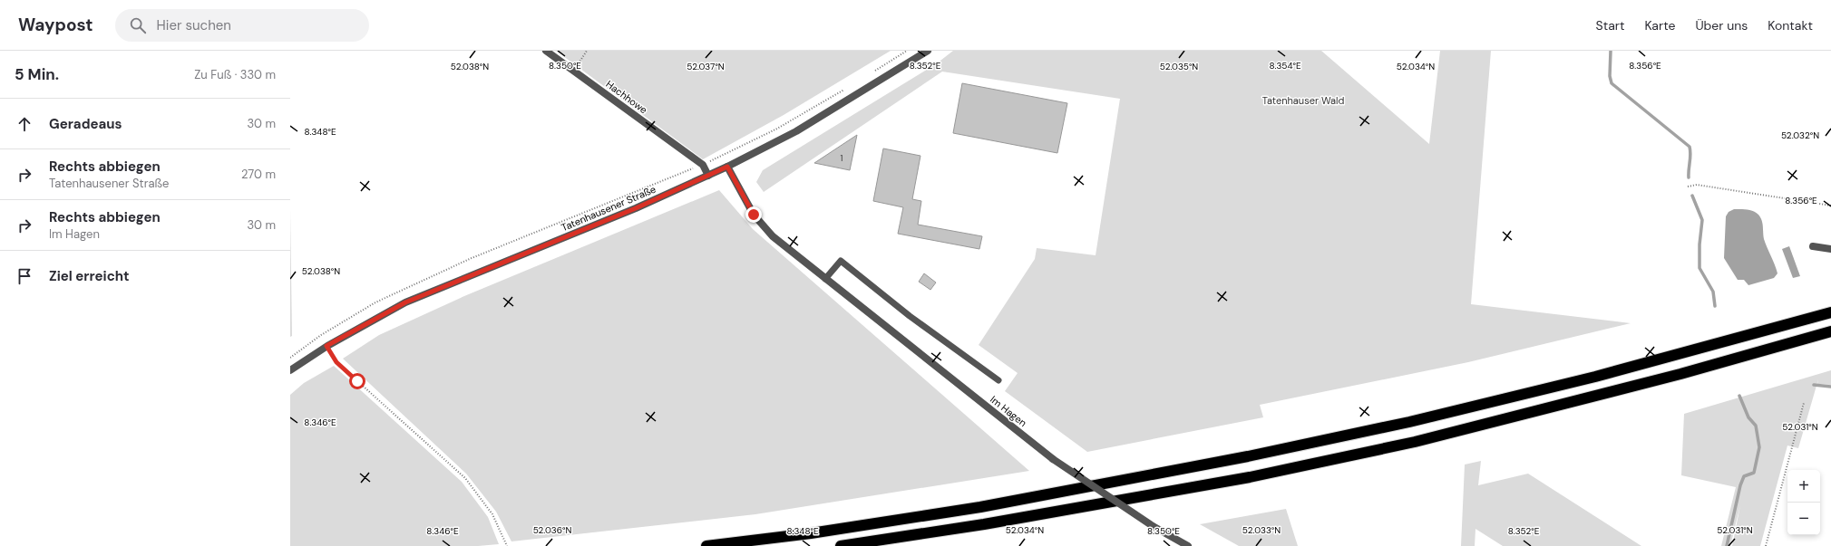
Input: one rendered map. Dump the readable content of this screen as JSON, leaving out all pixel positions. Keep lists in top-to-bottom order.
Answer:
{
  "streets": {
    "street": ["Hachhowe", "Tatenhausener Straße", "Im Hagen"]
  },
  "crossings": [
    ["Hachhowe", "Tatenhausener Straße"],
    ["Tatenhausener Straße", "Im Hagen"]
  ],
  "parks": ["Tatenhauser Wald"],
  "house_numbers": ["1"],
  "page": {
    "header": "Waypost",
    "search": "Hier suchen",
    "nav": [
      "Start",
      "Karte",
      "Über uns",
      "Kontakt"
    ],
    "heading": ["5 Min.", "Zu Fuß · 330 m"],
    "list": [
      ["Geradeaus", "30 m"],
      ["Rechts abbiegen", "Tatenhausener Straße", "270 m"],
      ["Rechts abbiegen", "Im Hagen", "30 m"],
      "Ziel erreicht"
    ],
    "map_buttons": ["+", "−"]
  },
  "coordinates": [
    "8.356°E",
    "8.350°E",
    "8.352°E",
    "8.354°E",
    "52.038°N",
    "52.037°N",
    "52.035°N",
    "52.034°N",
    "8.348°E",
    "52.032°N",
    "8.346°E",
    "52.031°N",
    "52.036°N",
    "52.033°N"
  ]
}
